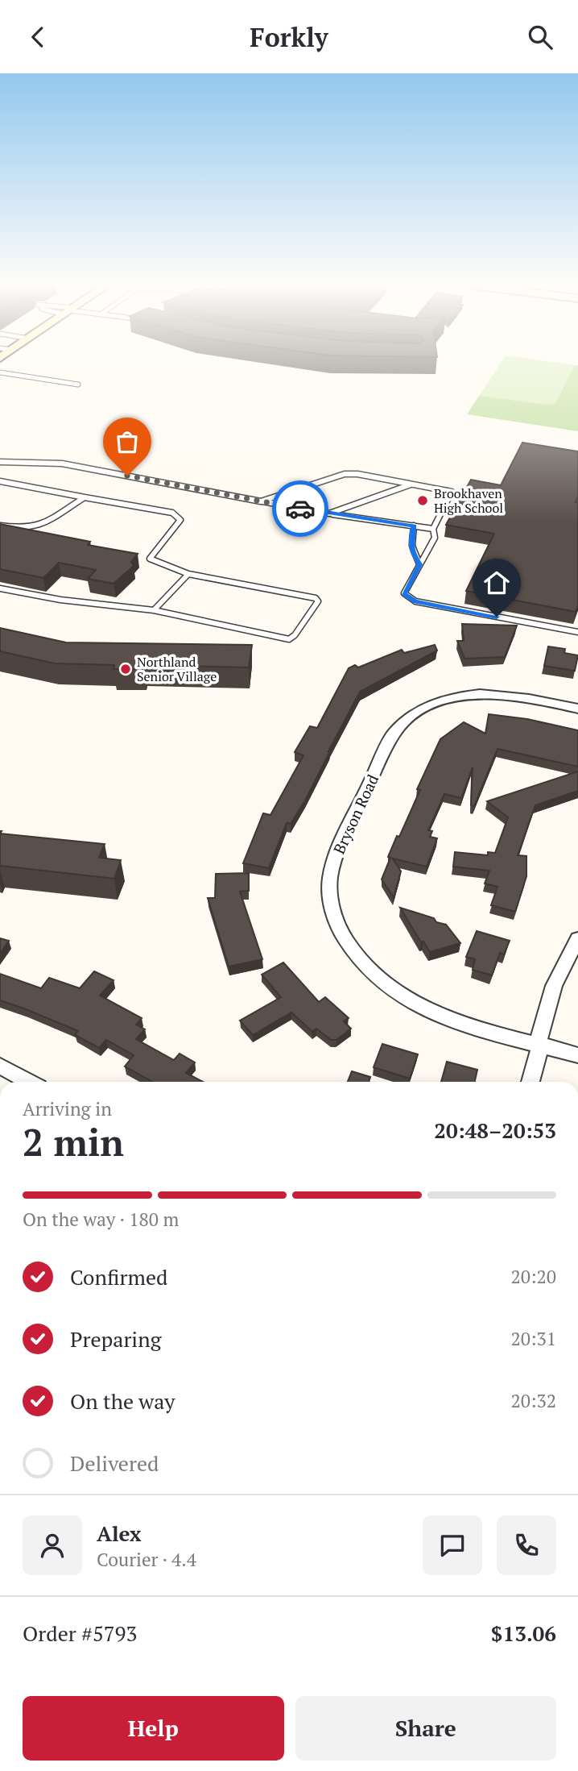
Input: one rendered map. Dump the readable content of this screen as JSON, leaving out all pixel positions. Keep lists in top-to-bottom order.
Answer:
{
  "streets": {
    "street": ["Bryson Road"]
  },
  "places": ["Brookhaven High School", "Northland Senior Village"],
  "page": {
    "header": "Forkly",
    "heading": ["2 min", "Arriving in", "20:48–20:53"],
    "panel": [
      "Alex",
      "Courier · 4.4",
      "Order #5793",
      "$13.06"
    ],
    "bar": "On the way · 180 m",
    "list": [
      ["Confirmed", "20:20"],
      ["Preparing", "20:31"],
      ["On the way", "20:32"],
      "Delivered"
    ],
    "buttons": ["Help", "Share"]
  }
}
